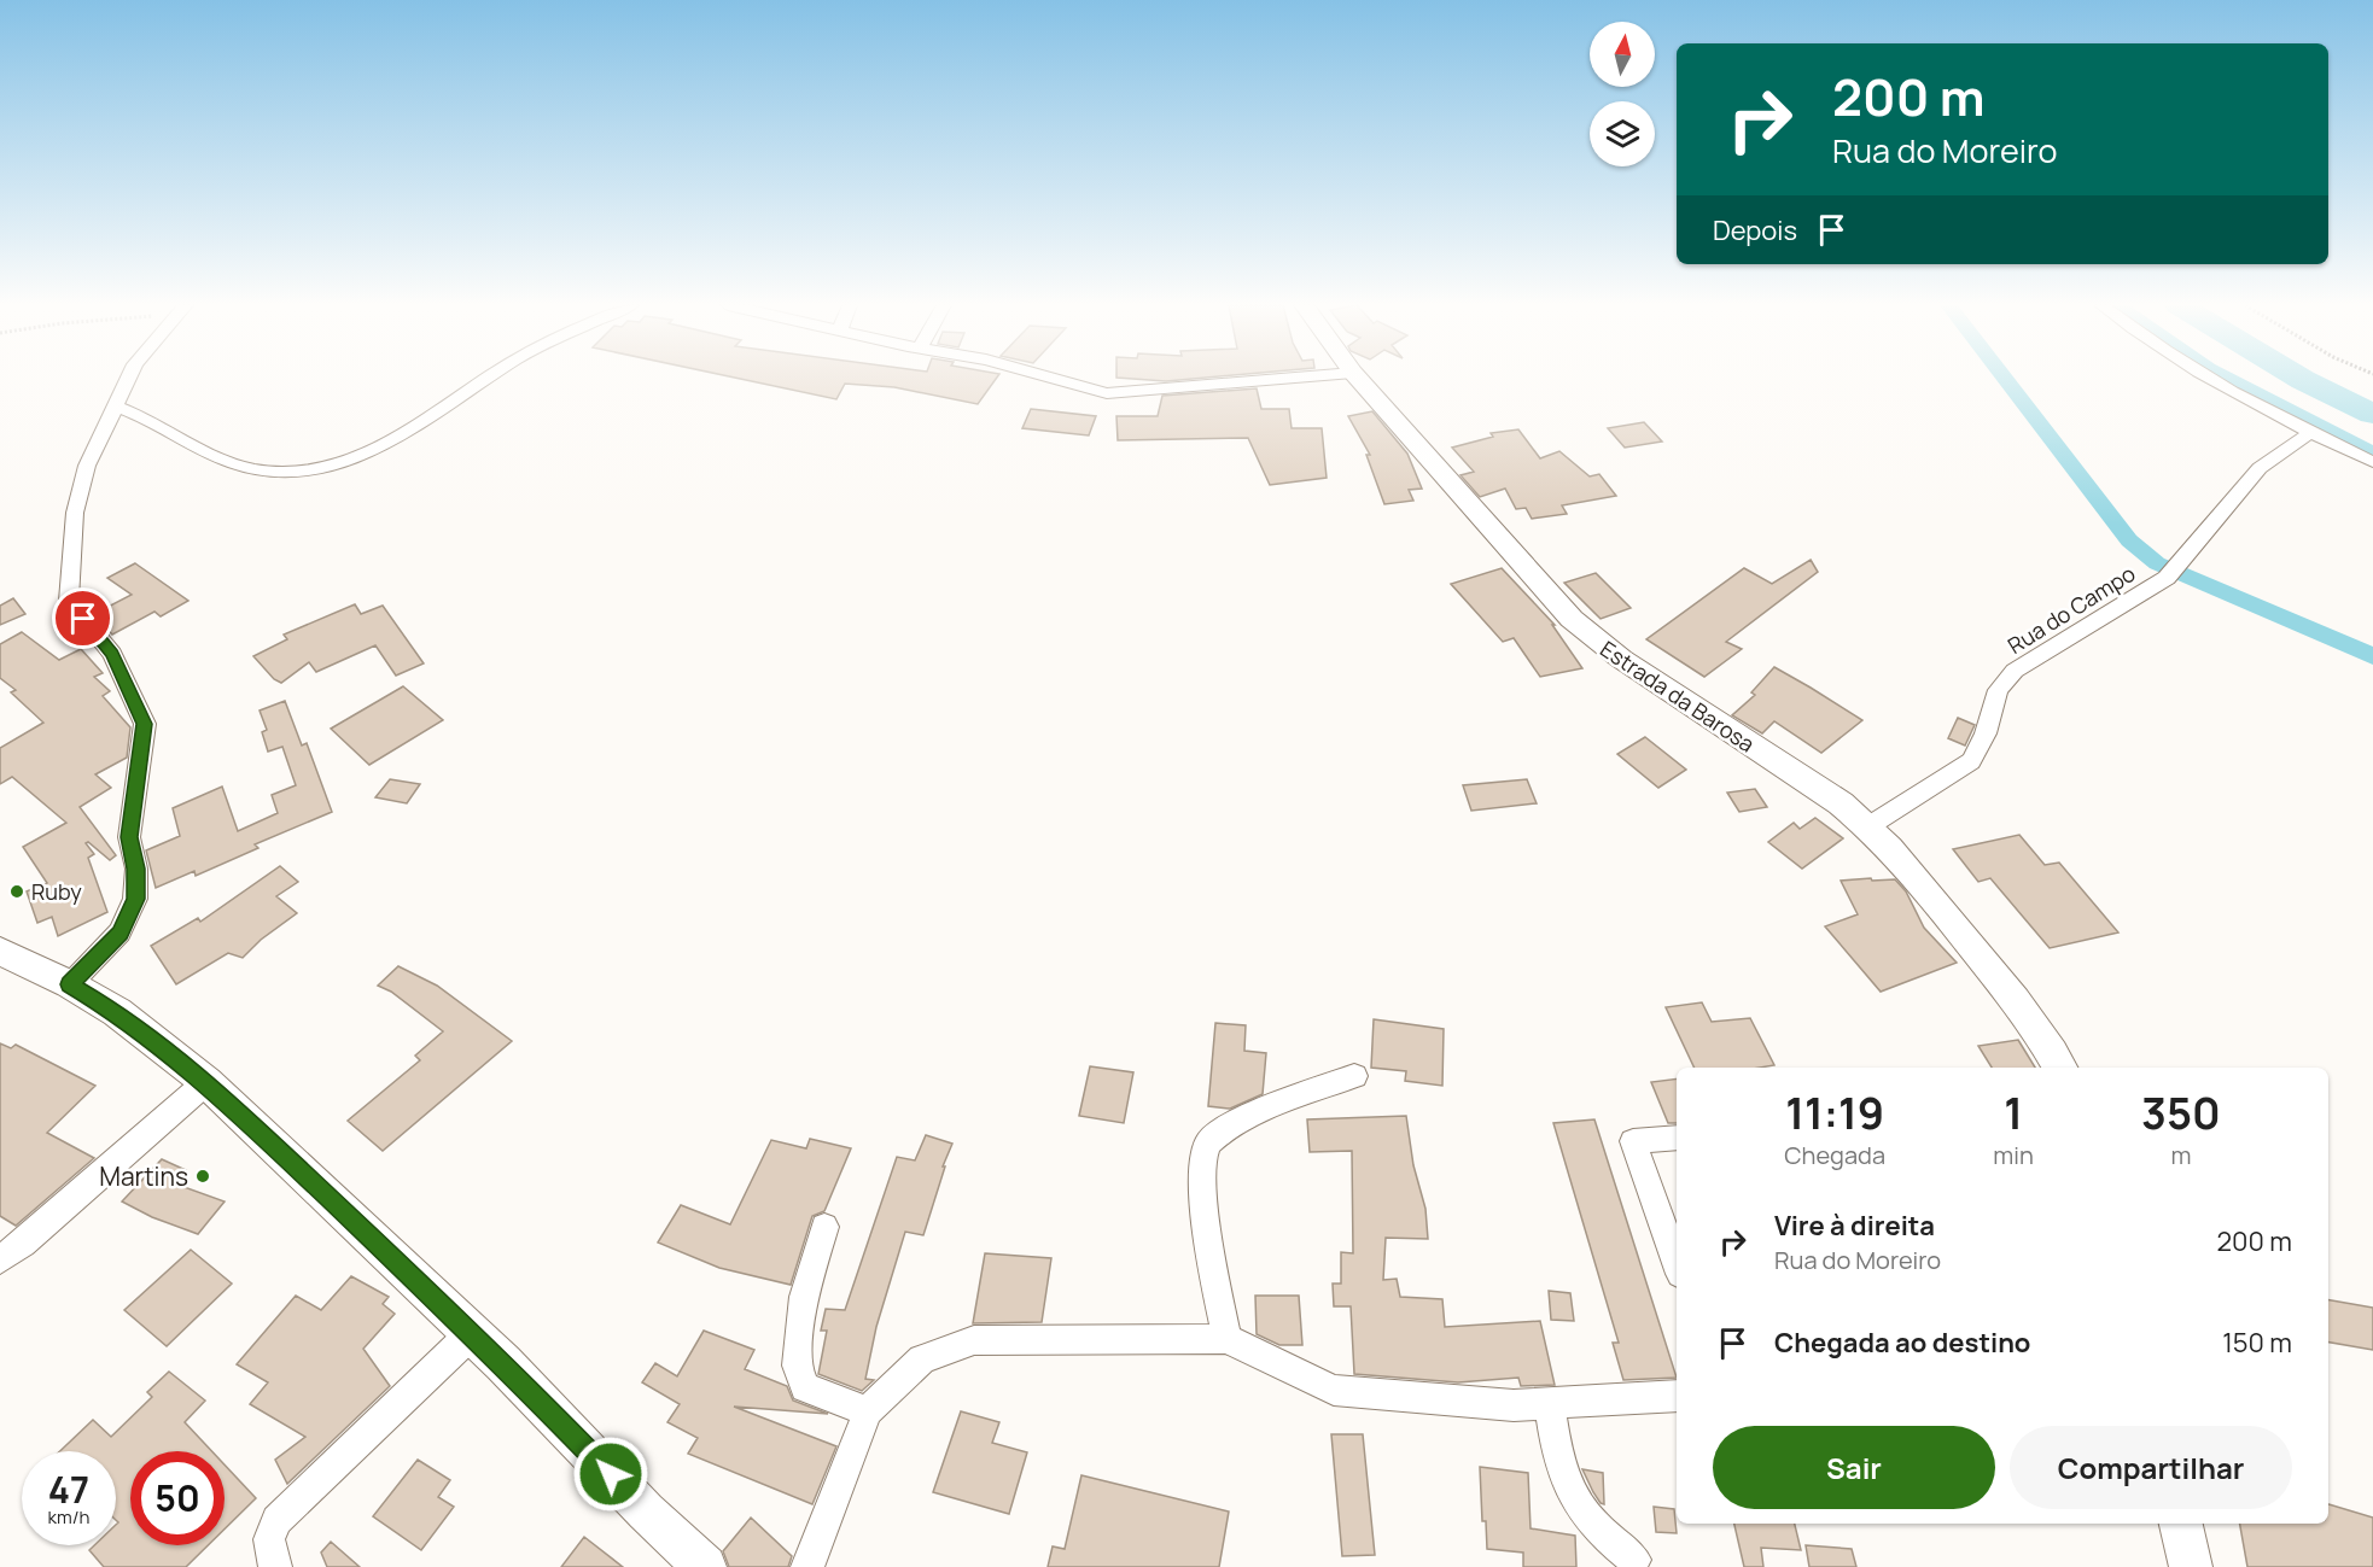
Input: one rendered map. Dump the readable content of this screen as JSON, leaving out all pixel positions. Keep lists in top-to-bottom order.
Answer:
{
  "streets": {
    "street": ["Rua do Campo", "Estrada da Barosa"]
  },
  "crossings": [
    ["Rua do Campo", "Estrada da Barosa"]
  ],
  "places": ["Ruby", "Martins"],
  "north": "top",
  "page": {
    "turn": ["200 m", "Rua do Moreiro"],
    "then": "Depois",
    "eta": [
      "11:19",
      "Chegada",
      "1",
      "min",
      "350",
      "m"
    ],
    "list": [
      {
        "name": "Vire à direita",
        "note": "Rua do Moreiro",
        "value": "200 m"
      },
      {
        "name": "Chegada ao destino",
        "value": "150 m"
      }
    ],
    "buttons": ["Sair", "Compartilhar"],
    "speed": "47 km/h",
    "limit": "50"
  }
}
